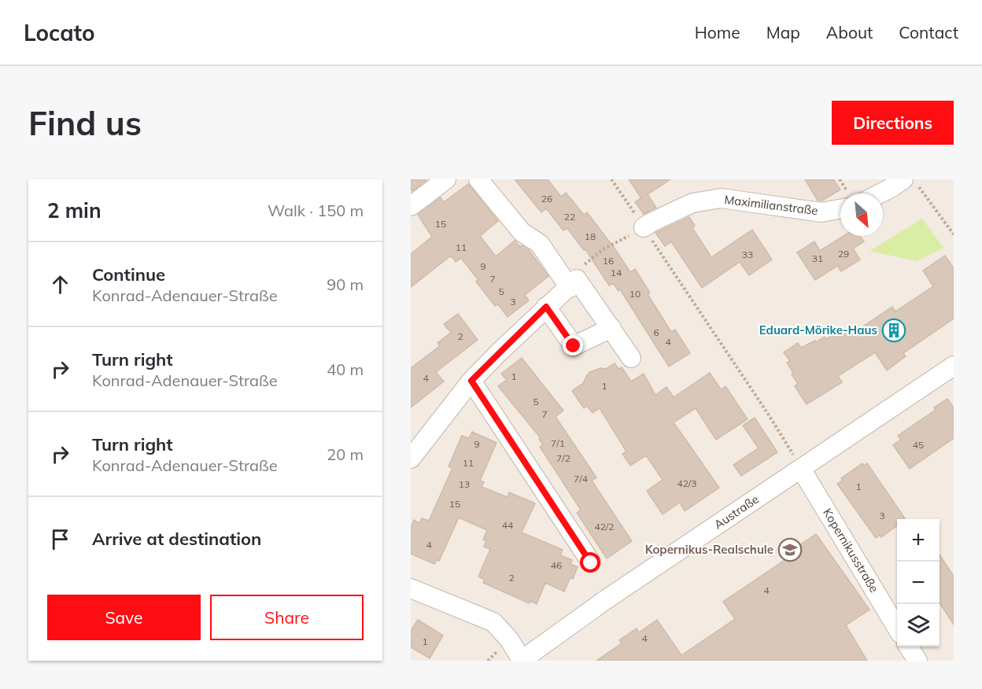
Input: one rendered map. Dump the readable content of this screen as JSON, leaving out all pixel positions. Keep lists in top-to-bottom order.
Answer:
{
  "streets": {
    "street": ["Maximilianstraße", "Austraße", "Kopernikusstraße"]
  },
  "crossings": [
    ["Austraße", "Kopernikusstraße"]
  ],
  "places": {
    "building": ["Eduard-Mörike-Haus"],
    "school or university": ["Kopernikus-Realschule"]
  },
  "house_numbers": [
    "26",
    "22",
    "15",
    "18",
    "11",
    "29",
    "33",
    "31",
    "16",
    "9",
    "14",
    "7",
    "5",
    "10",
    "3",
    "6",
    "2",
    "4",
    "1",
    "4",
    "1",
    "5",
    "7",
    "7/1",
    "9",
    "45",
    "7/2",
    "11",
    "7/4",
    "42/3",
    "13",
    "1",
    "15",
    "3",
    "44",
    "42/2",
    "4",
    "46",
    "2",
    "4",
    "4",
    "1"
  ],
  "north": "bottom right",
  "page": {
    "header": "Locato",
    "nav": [
      "Home",
      "Map",
      "About",
      "Contact"
    ],
    "buttons": [
      "Directions",
      ["Save", "Share"]
    ],
    "title": "Find us",
    "heading": ["2 min", "Walk · 150 m"],
    "list": [
      ["Continue", "Konrad-Adenauer-Straße", "90 m"],
      ["Turn right", "Konrad-Adenauer-Straße", "40 m"],
      ["Turn right", "Konrad-Adenauer-Straße", "20 m"],
      "Arrive at destination"
    ],
    "map_buttons": ["+", "−"]
  }
}
